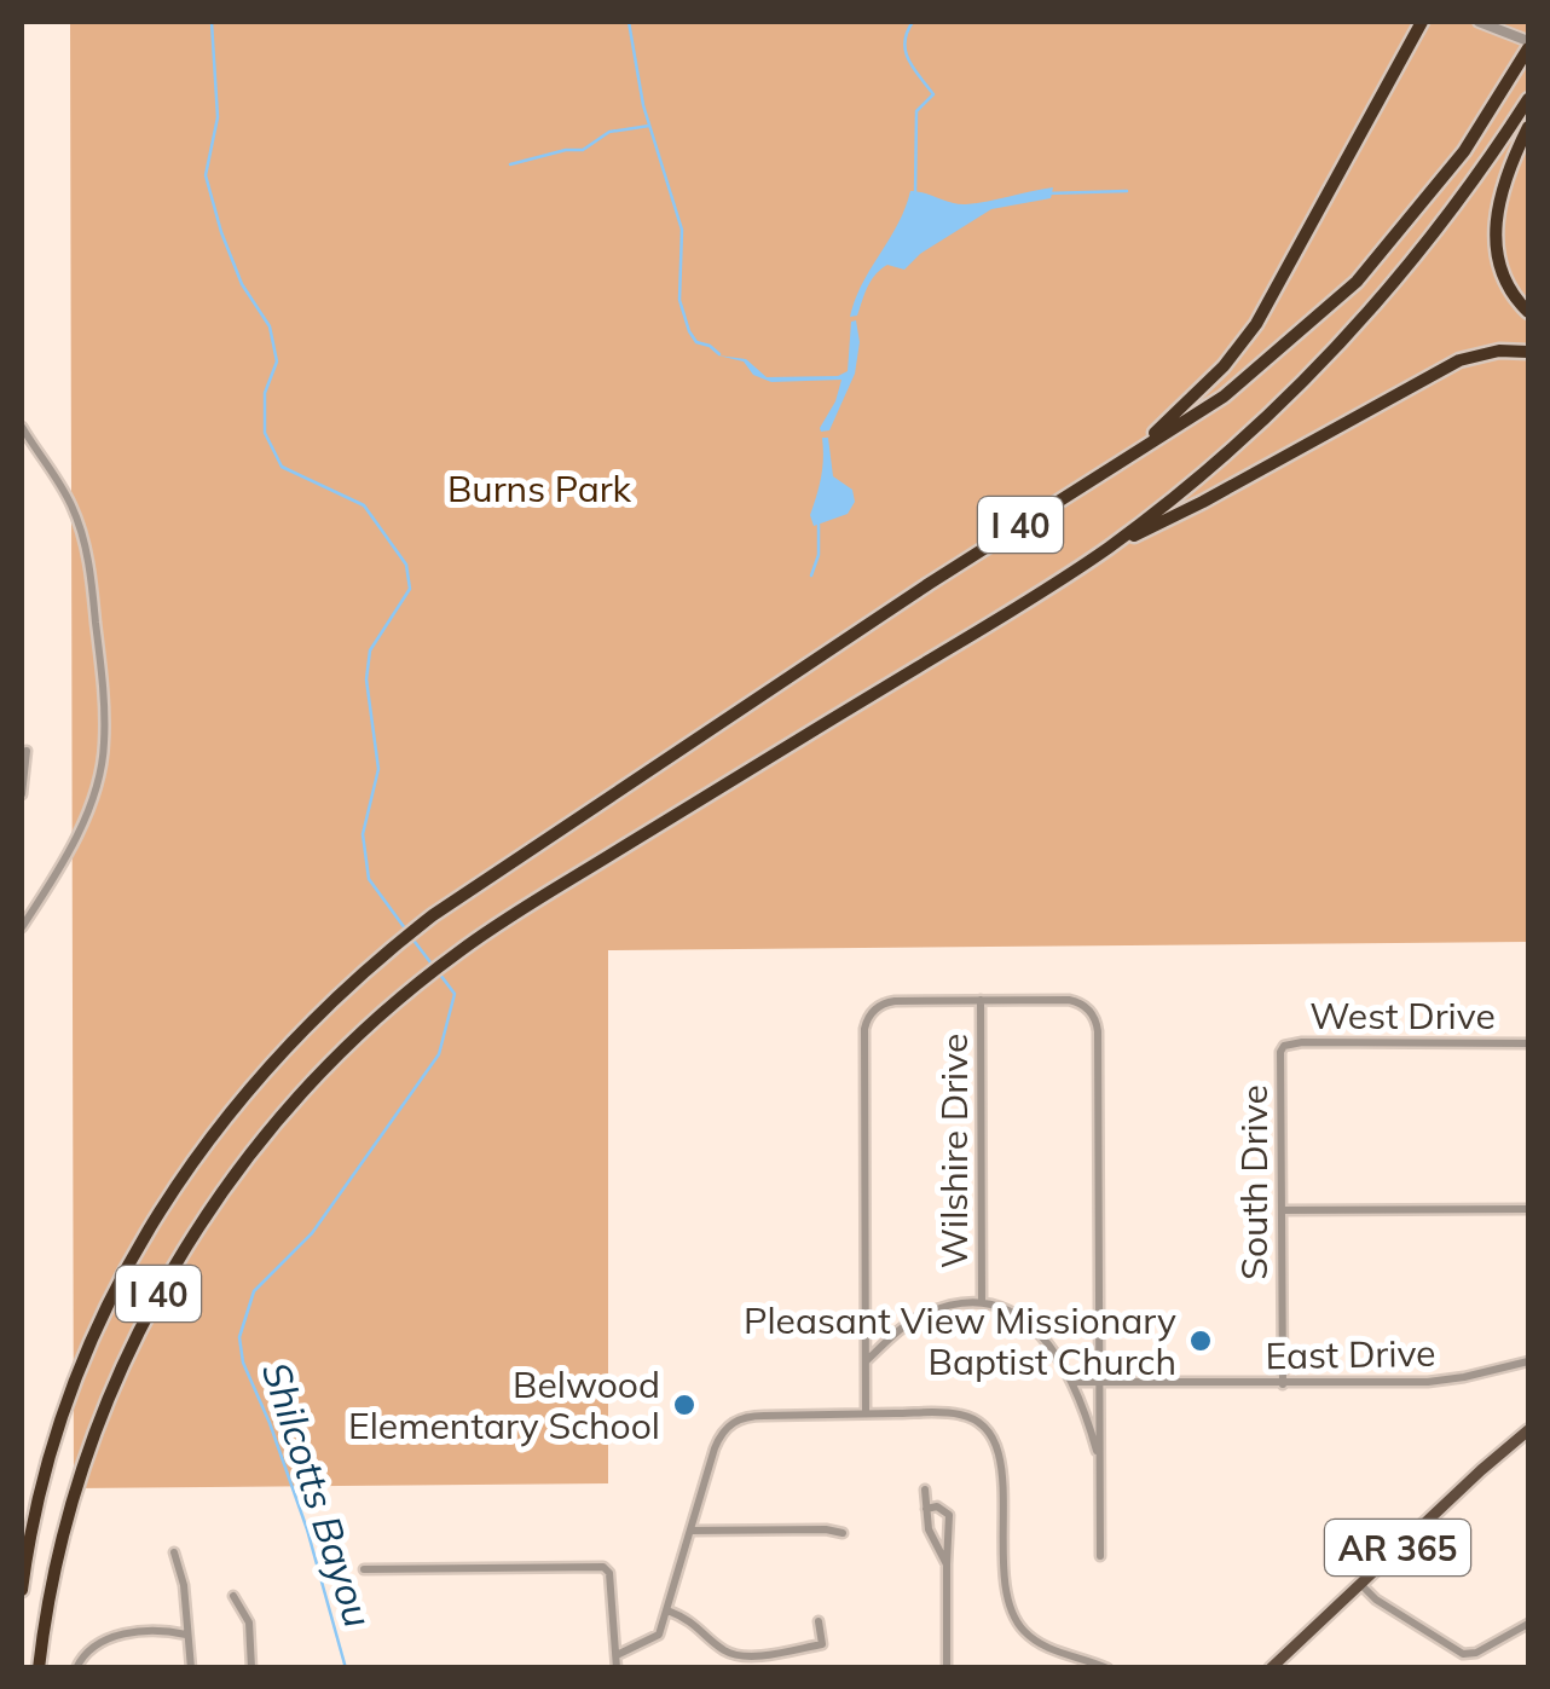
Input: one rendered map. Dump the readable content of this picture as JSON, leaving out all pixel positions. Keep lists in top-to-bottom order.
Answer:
{
  "streets": {
    "highway": ["I 40"],
    "main road": ["AR 365"],
    "street": [
      "West Drive",
      "Wilshire Drive",
      "South Drive",
      "East Drive"
    ]
  },
  "crossings": [
    ["West Drive", "South Drive"],
    ["South Drive", "East Drive"]
  ],
  "water": ["Shilcotts Bayou"],
  "parks": ["Burns Park"],
  "places": ["Pleasant View Missionary Baptist Church", "Belwood Elementary School"]
}
